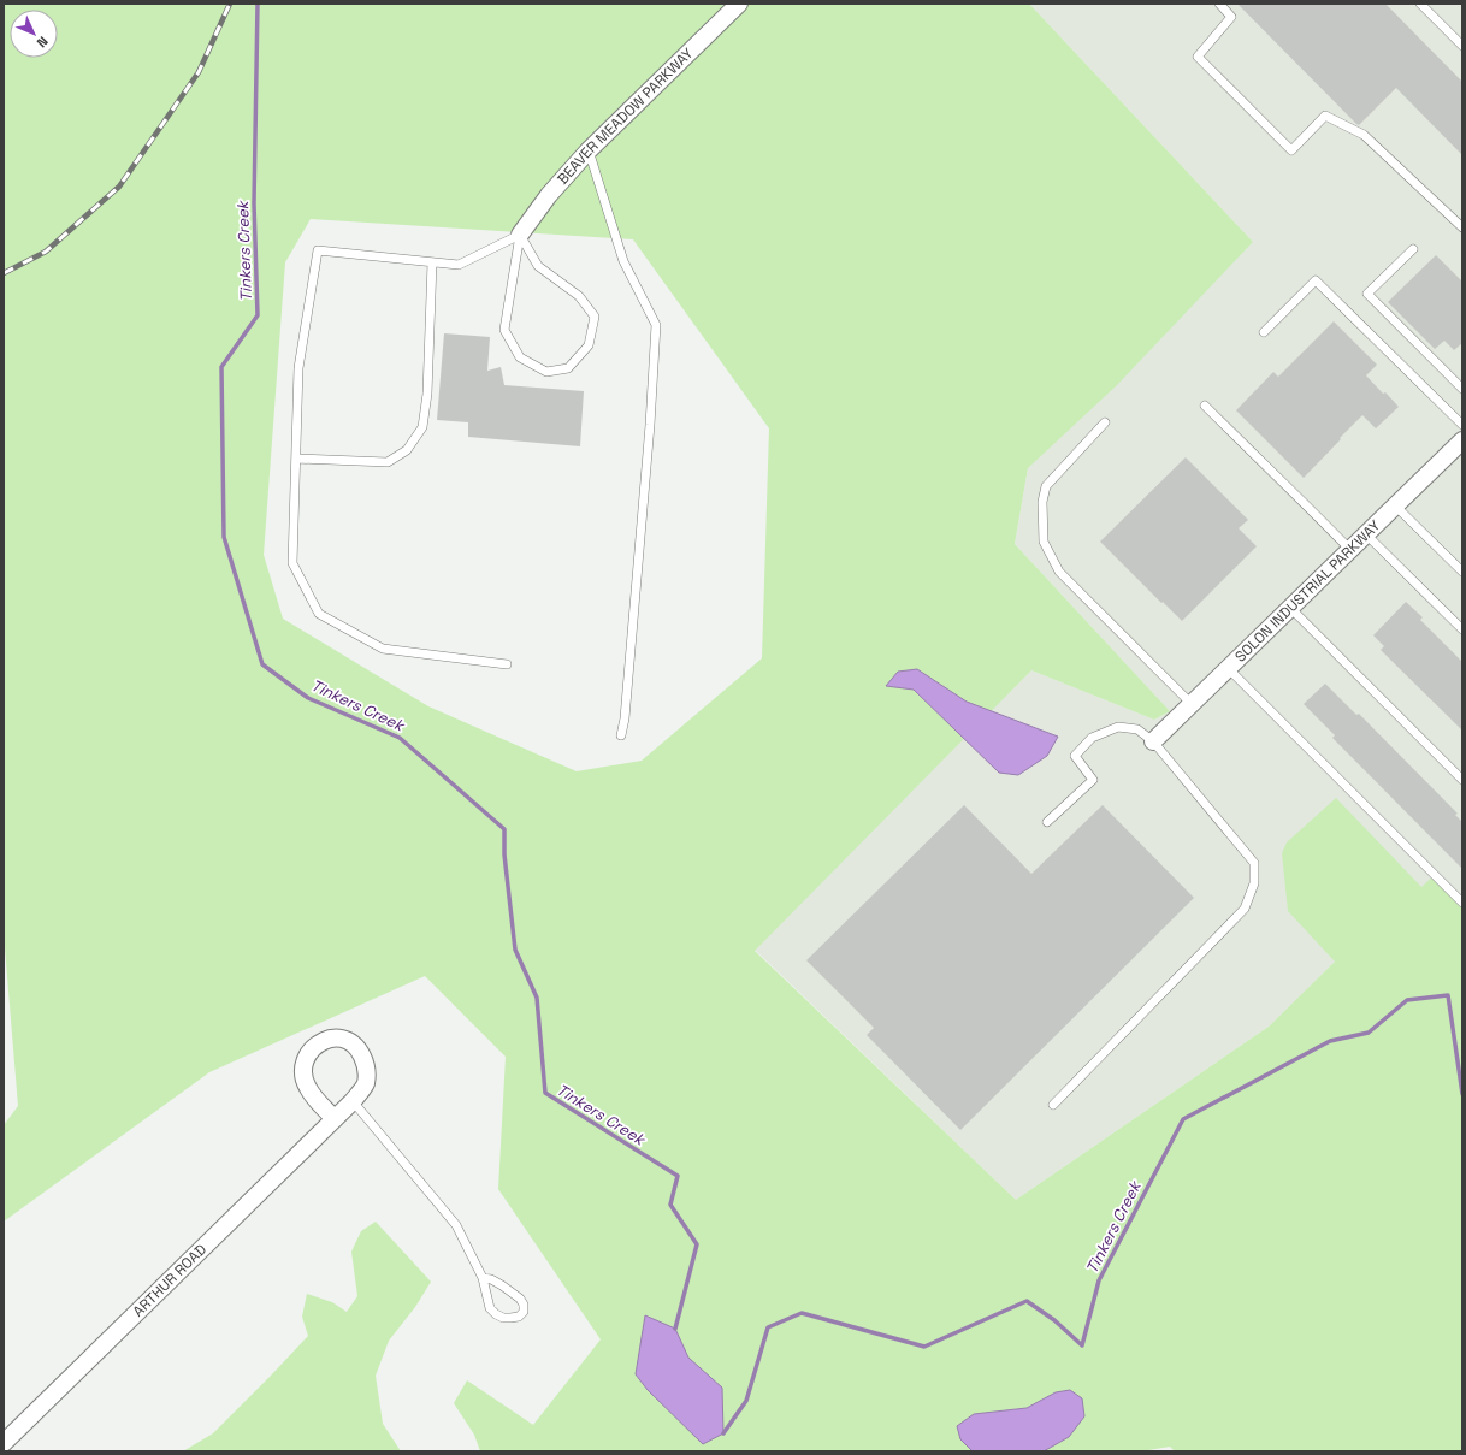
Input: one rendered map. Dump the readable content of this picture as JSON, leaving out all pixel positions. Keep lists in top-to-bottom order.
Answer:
{
  "streets": {
    "street": ["BEAVER MEADOW PARKWAY", "SOLON INDUSTRIAL PARKWAY", "ARTHUR ROAD"]
  },
  "water": ["Tinkers Creek"],
  "north": "bottom right"
}
